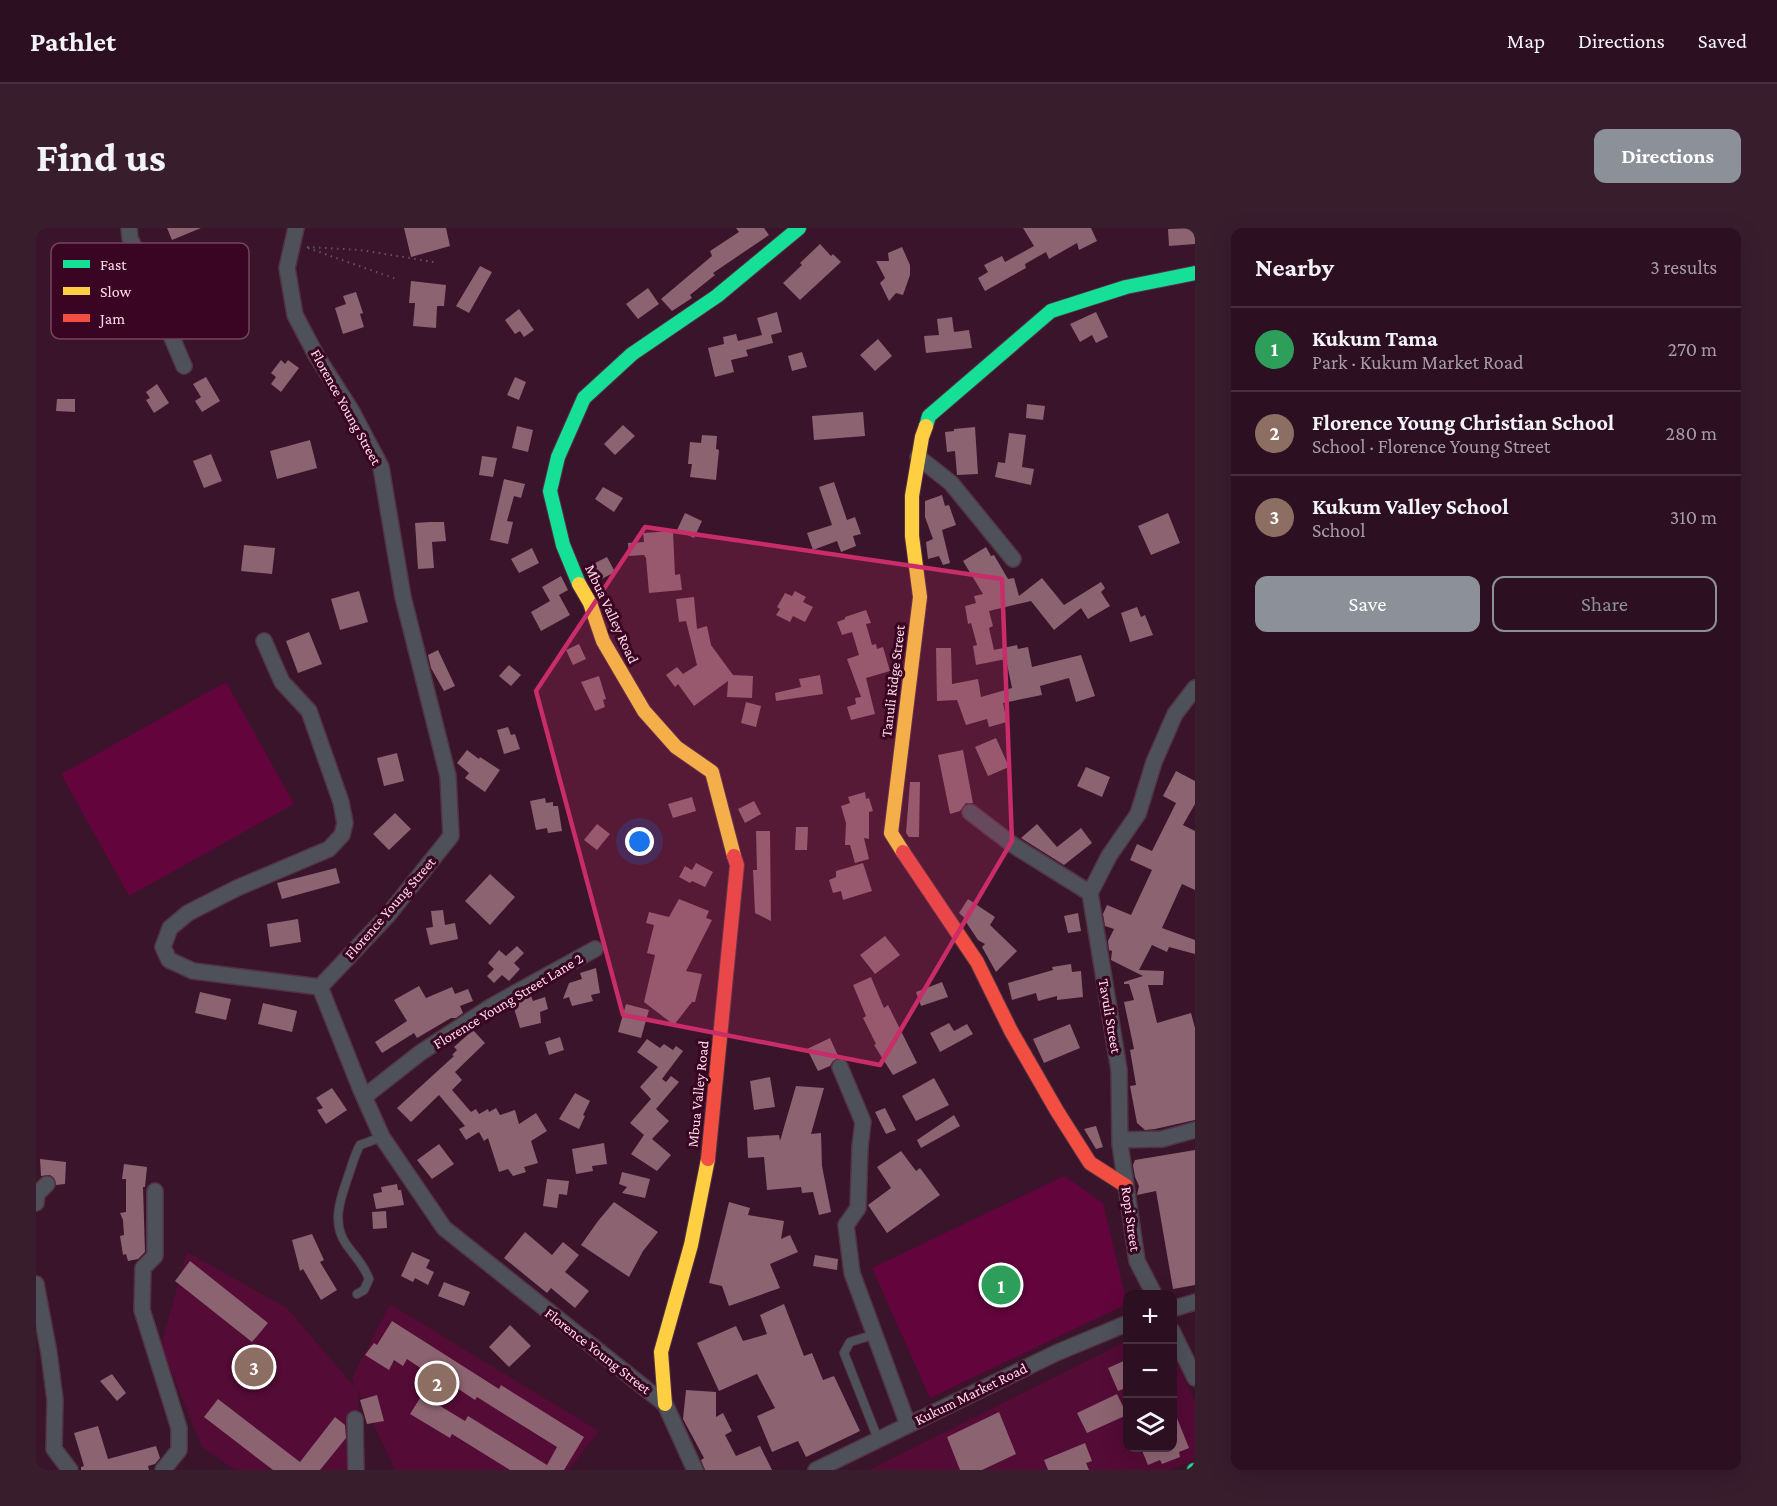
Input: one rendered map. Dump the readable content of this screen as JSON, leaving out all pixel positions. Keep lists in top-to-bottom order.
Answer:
{
  "streets": {
    "street": [
      "Florence Young Street",
      "Mbua Valley Road",
      "Tanuli Ridge Street",
      "Florence Young Street Lane 2",
      "Tavuli Street",
      "Ropi Street",
      "Kukum Market Road"
    ]
  },
  "crossings": [
    ["Florence Young Street", "Mbua Valley Road"],
    ["Florence Young Street", "Florence Young Street Lane 2"],
    ["Tanuli Ridge Street", "Ropi Street"],
    ["Tavuli Street", "Ropi Street"]
  ],
  "legend": ["Fast", "Slow", "Jam"],
  "page": {
    "header": "Pathlet",
    "nav": ["Map", "Directions", "Saved"],
    "buttons": [
      "Directions",
      ["Save", "Share"]
    ],
    "title": "Find us",
    "heading": ["Nearby", "3 results"],
    "list": [
      {
        "mark": "1",
        "name": "Kukum Tama",
        "note": "Park · Kukum Market Road",
        "value": "270 m"
      },
      {
        "mark": "2",
        "name": "Florence Young Christian School",
        "note": "School · Florence Young Street",
        "value": "280 m"
      },
      {
        "mark": "3",
        "name": "Kukum Valley School",
        "note": "School",
        "value": "310 m"
      }
    ],
    "pins": ["1", "3", "2"],
    "map_buttons": ["+", "−"]
  }
}
